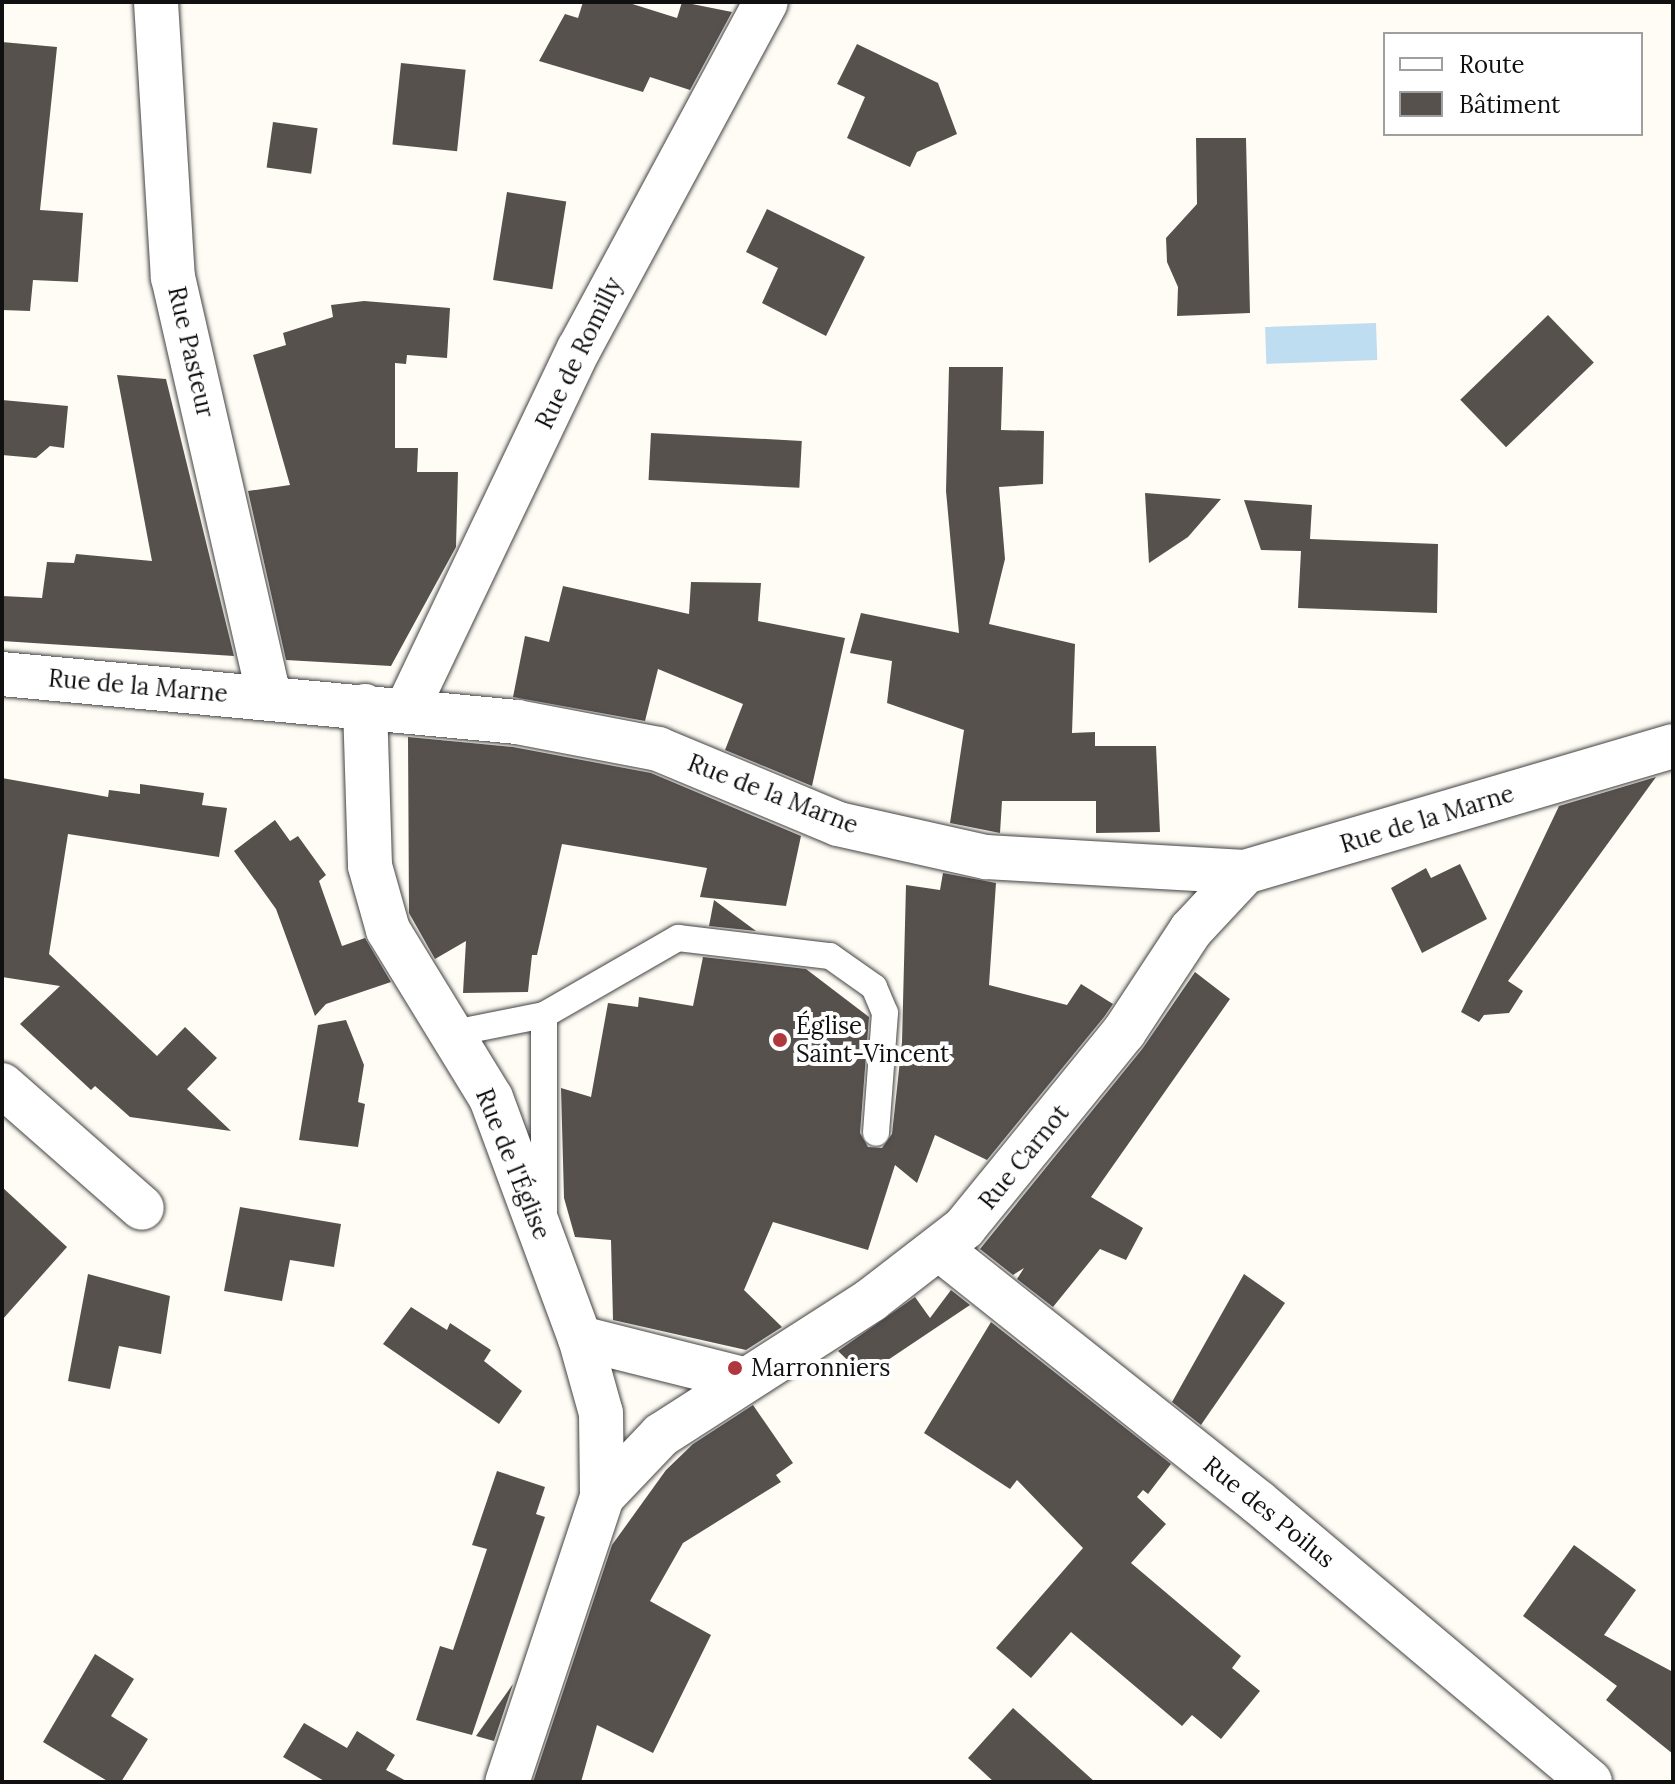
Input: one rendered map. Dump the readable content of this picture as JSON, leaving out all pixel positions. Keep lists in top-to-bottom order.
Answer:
{
  "streets": {
    "street": [
      "Rue Pasteur",
      "Rue de Romilly",
      "Rue de la Marne",
      "Rue Carnot",
      "Rue de l'Église",
      "Rue des Poilus"
    ]
  },
  "crossings": [
    ["Rue Pasteur", "Rue de la Marne"],
    ["Rue de Romilly", "Rue de la Marne"],
    ["Rue de Romilly", "Rue de l'Église"],
    ["Rue de la Marne", "Rue Carnot"],
    ["Rue de la Marne", "Rue de l'Église"],
    ["Rue Carnot", "Rue de l'Église"],
    ["Rue Carnot", "Rue des Poilus"]
  ],
  "places": ["Église Saint-Vincent", "Marronniers"],
  "legend": ["Route", "Bâtiment"]
}
